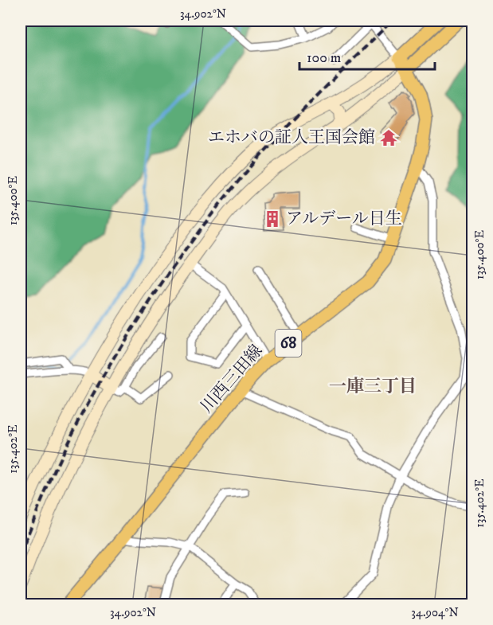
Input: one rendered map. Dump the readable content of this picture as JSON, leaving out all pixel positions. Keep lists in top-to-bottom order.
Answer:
{
  "streets": {
    "main road": ["68", "川西三田線"]
  },
  "districts": ["一庫三丁目"],
  "places": {
    "temple": ["エホバの証人王国会館"],
    "building": ["アルデール日生"]
  },
  "scale_bar": "100 m",
  "coordinates": [
    "34.902°N",
    "135.400°E",
    "135.402°E",
    "34.904°N"
  ]
}
